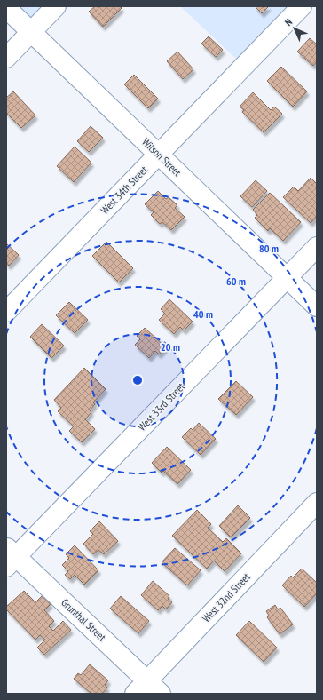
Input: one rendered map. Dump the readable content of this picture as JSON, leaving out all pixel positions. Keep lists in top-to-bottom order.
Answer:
{
  "streets": {
    "street": [
      "Wilson Street",
      "West 34th Street",
      "West 33rd Street",
      "West 32nd Street",
      "Grunthal Street"
    ]
  },
  "crossings": [
    ["Wilson Street", "West 34th Street"],
    ["Wilson Street", "West 33rd Street"],
    ["West 33rd Street", "Grunthal Street"],
    ["West 32nd Street", "Grunthal Street"]
  ],
  "north": "top left",
  "rings": [
    "80 m",
    "60 m",
    "40 m",
    "20 m"
  ]
}
